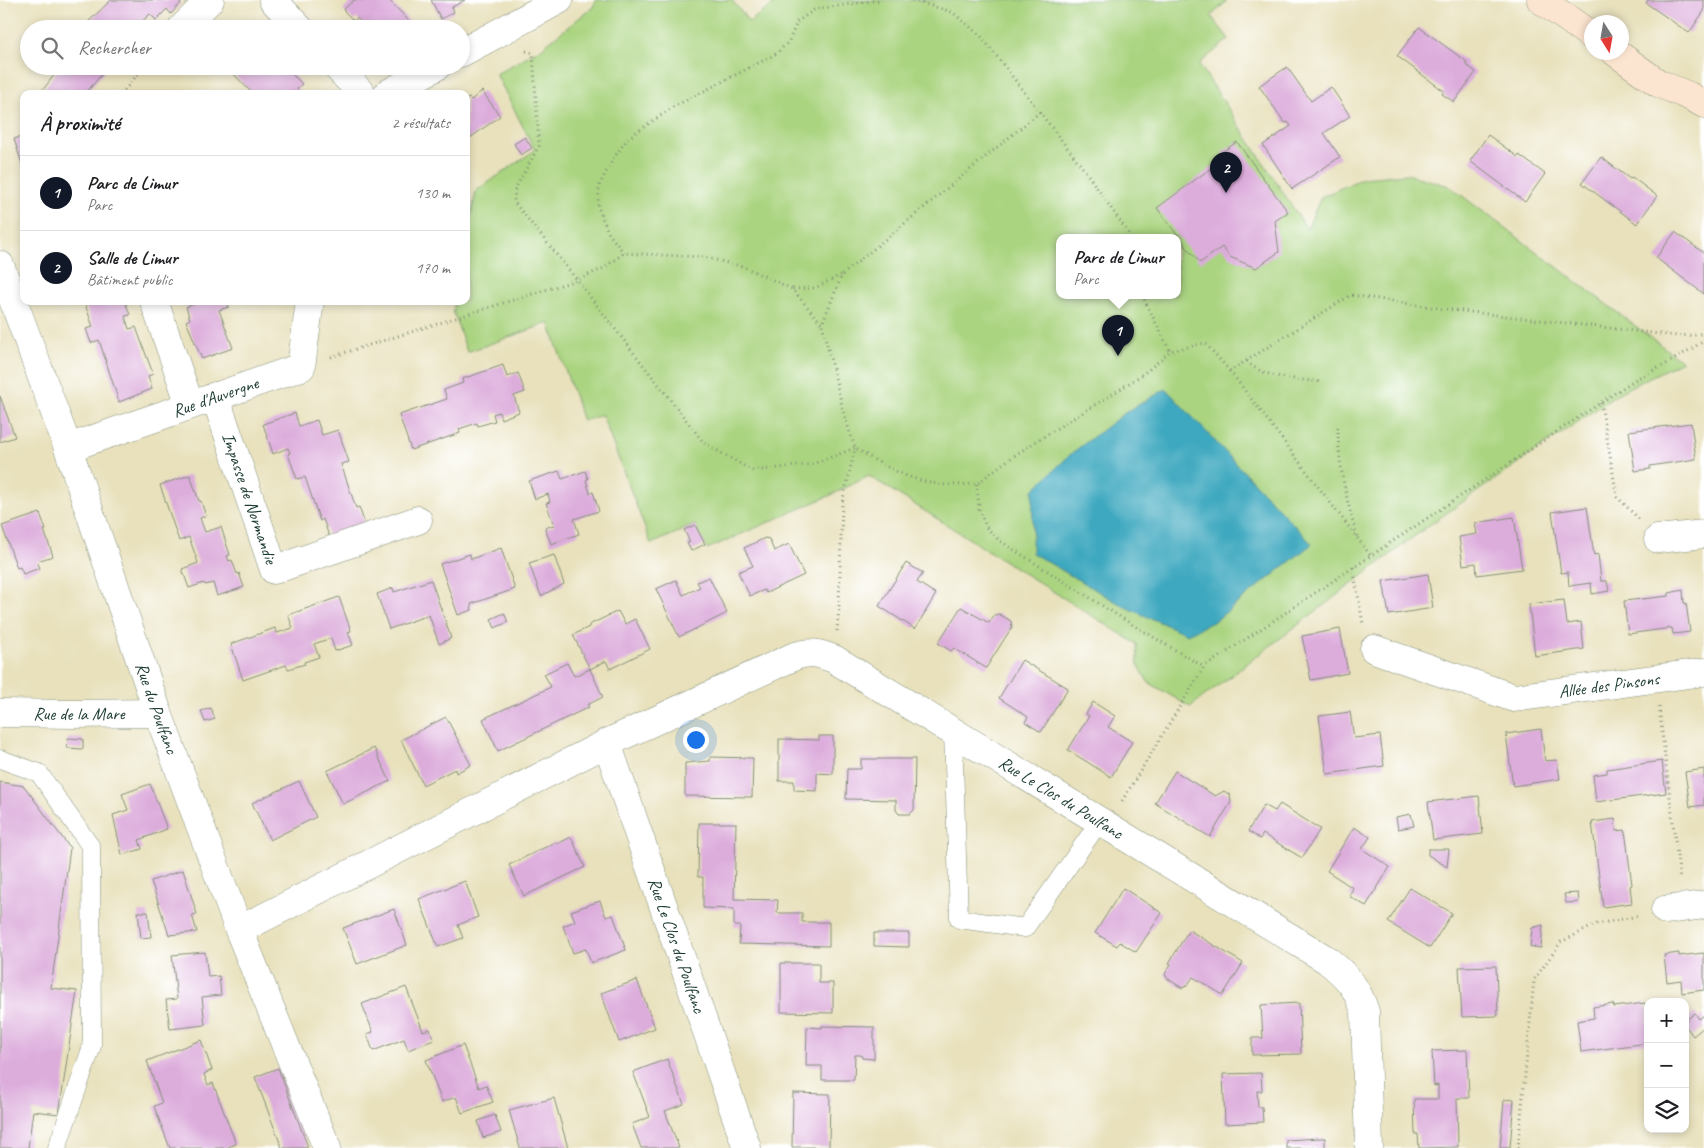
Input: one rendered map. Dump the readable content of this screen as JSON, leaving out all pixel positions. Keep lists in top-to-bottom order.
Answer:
{
  "streets": {
    "street": [
      "Rue d'Auvergne",
      "Impasse de Normandie",
      "Allée des Pinsons",
      "Rue du Poulfanc",
      "Rue de la Mare",
      "Rue Le Clos du Poulfanc"
    ]
  },
  "crossings": [
    ["Rue d'Auvergne", "Impasse de Normandie"],
    ["Rue d'Auvergne", "Rue du Poulfanc"],
    ["Rue du Poulfanc", "Rue de la Mare"],
    ["Rue du Poulfanc", "Rue Le Clos du Poulfanc"]
  ],
  "north": "bottom",
  "page": {
    "search": "Rechercher",
    "heading": ["À proximité", "2 résultats"],
    "pins": ["2", "1"],
    "list": [
      {
        "mark": "1",
        "name": "Parc de Limur",
        "note": "Parc",
        "value": "130 m"
      },
      {
        "mark": "2",
        "name": "Salle de Limur",
        "note": "Bâtiment public",
        "value": "170 m"
      }
    ],
    "popup": ["Parc de Limur", "Parc"],
    "map_buttons": ["+", "−"]
  }
}
